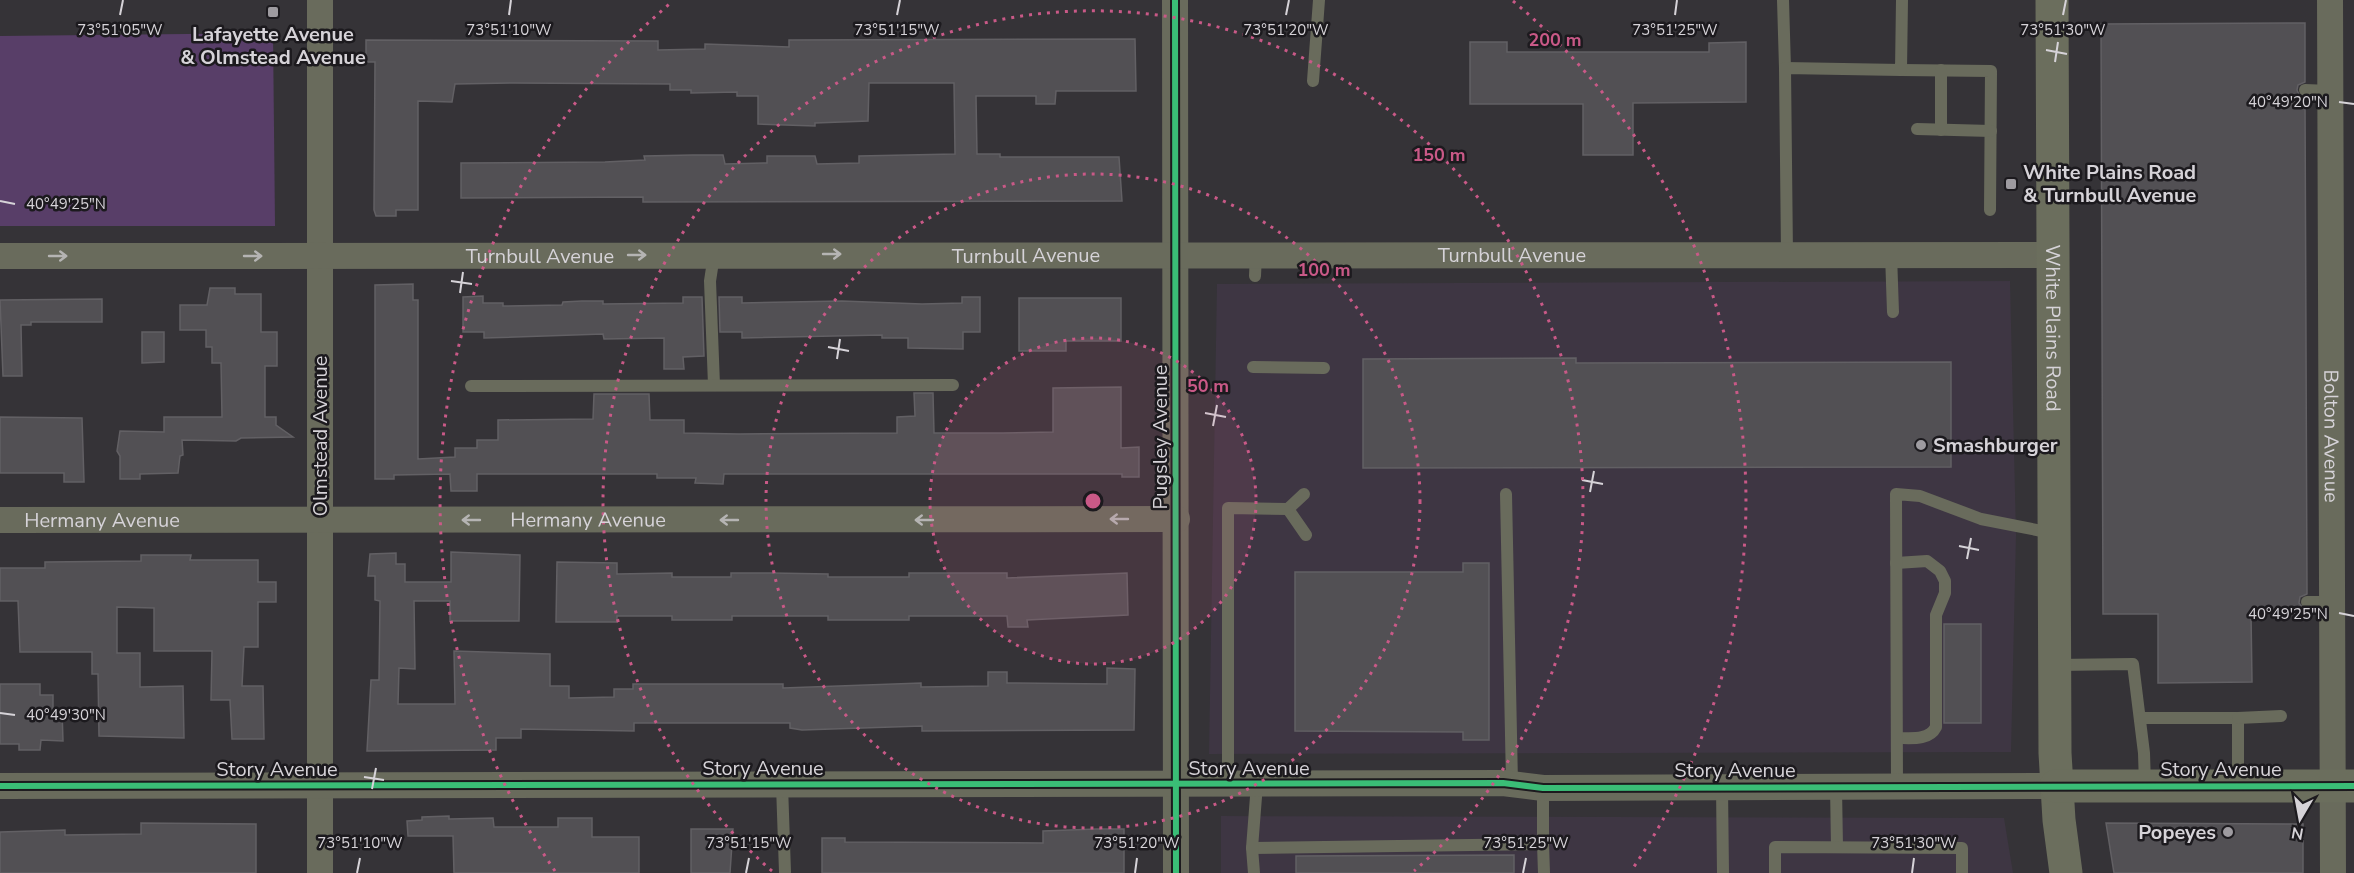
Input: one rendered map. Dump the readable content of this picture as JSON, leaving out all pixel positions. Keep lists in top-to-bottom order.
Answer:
{
  "streets": {
    "main road": ["White Plains Road", "Story Avenue"],
    "street": [
      "Turnbull Avenue",
      "Olmstead Avenue",
      "Bolton Avenue",
      "Pugsley Avenue",
      "Hermany Avenue"
    ]
  },
  "crossings": [
    ["Turnbull Avenue", "White Plains Road"],
    ["Turnbull Avenue", "Olmstead Avenue"],
    ["Turnbull Avenue", "Pugsley Avenue"],
    ["White Plains Road", "Story Avenue"],
    ["Olmstead Avenue", "Hermany Avenue"],
    ["Olmstead Avenue", "Story Avenue"],
    ["Bolton Avenue", "Story Avenue"],
    ["Pugsley Avenue", "Hermany Avenue"],
    ["Pugsley Avenue", "Story Avenue"]
  ],
  "one_way": ["Turnbull Avenue", "Hermany Avenue"],
  "places": {
    "transit": ["Lafayette Avenue & Olmstead Avenue", "White Plains Road & Turnbull Avenue"],
    "other": ["Smashburger", "Popeyes"]
  },
  "north": "bottom",
  "coordinates": [
    "73°51'05\"W",
    "73°51'10\"W",
    "73°51'15\"W",
    "73°51'20\"W",
    "73°51'25\"W",
    "73°51'30\"W",
    "40°49'20\"N",
    "40°49'25\"N",
    "40°49'30\"N"
  ],
  "rings": [
    "200 m",
    "150 m",
    "100 m",
    "50 m"
  ]
}
